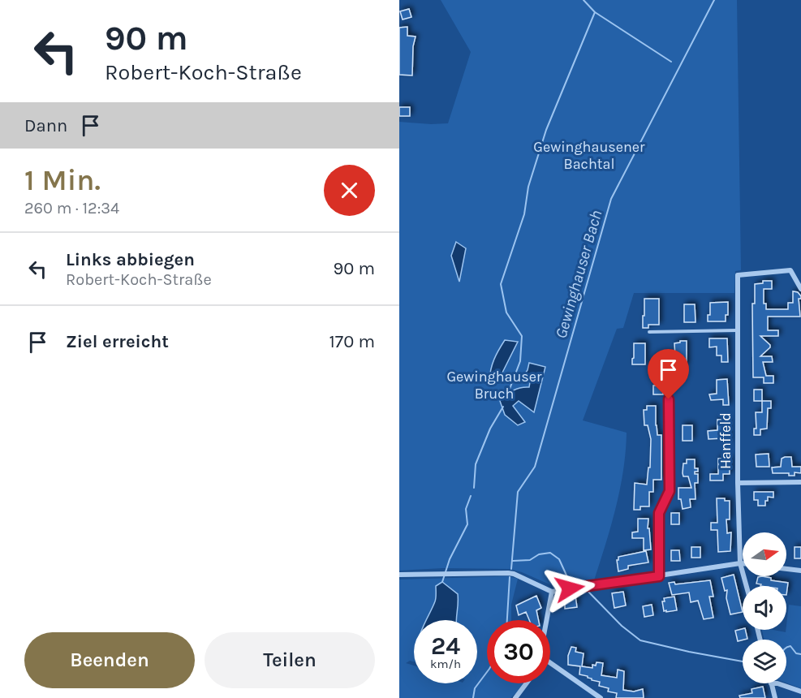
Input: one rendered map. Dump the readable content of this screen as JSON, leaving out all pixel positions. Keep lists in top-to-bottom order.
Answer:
{
  "streets": {
    "street": ["Hanffeld"]
  },
  "water": ["Gewinghauser Bach"],
  "parks": ["Gewinghausener Bachtal", "Gewinghauser Bruch"],
  "north": "right",
  "page": {
    "turn": ["90 m", "Robert-Koch-Straße"],
    "then": "Dann",
    "heading": ["1 Min.", "260 m · 12:34"],
    "list": [
      {
        "name": "Links abbiegen",
        "note": "Robert-Koch-Straße",
        "value": "90 m"
      },
      {
        "name": "Ziel erreicht",
        "value": "170 m"
      }
    ],
    "speed": "24 km/h",
    "limit": "30",
    "buttons": ["Beenden", "Teilen"]
  }
}
